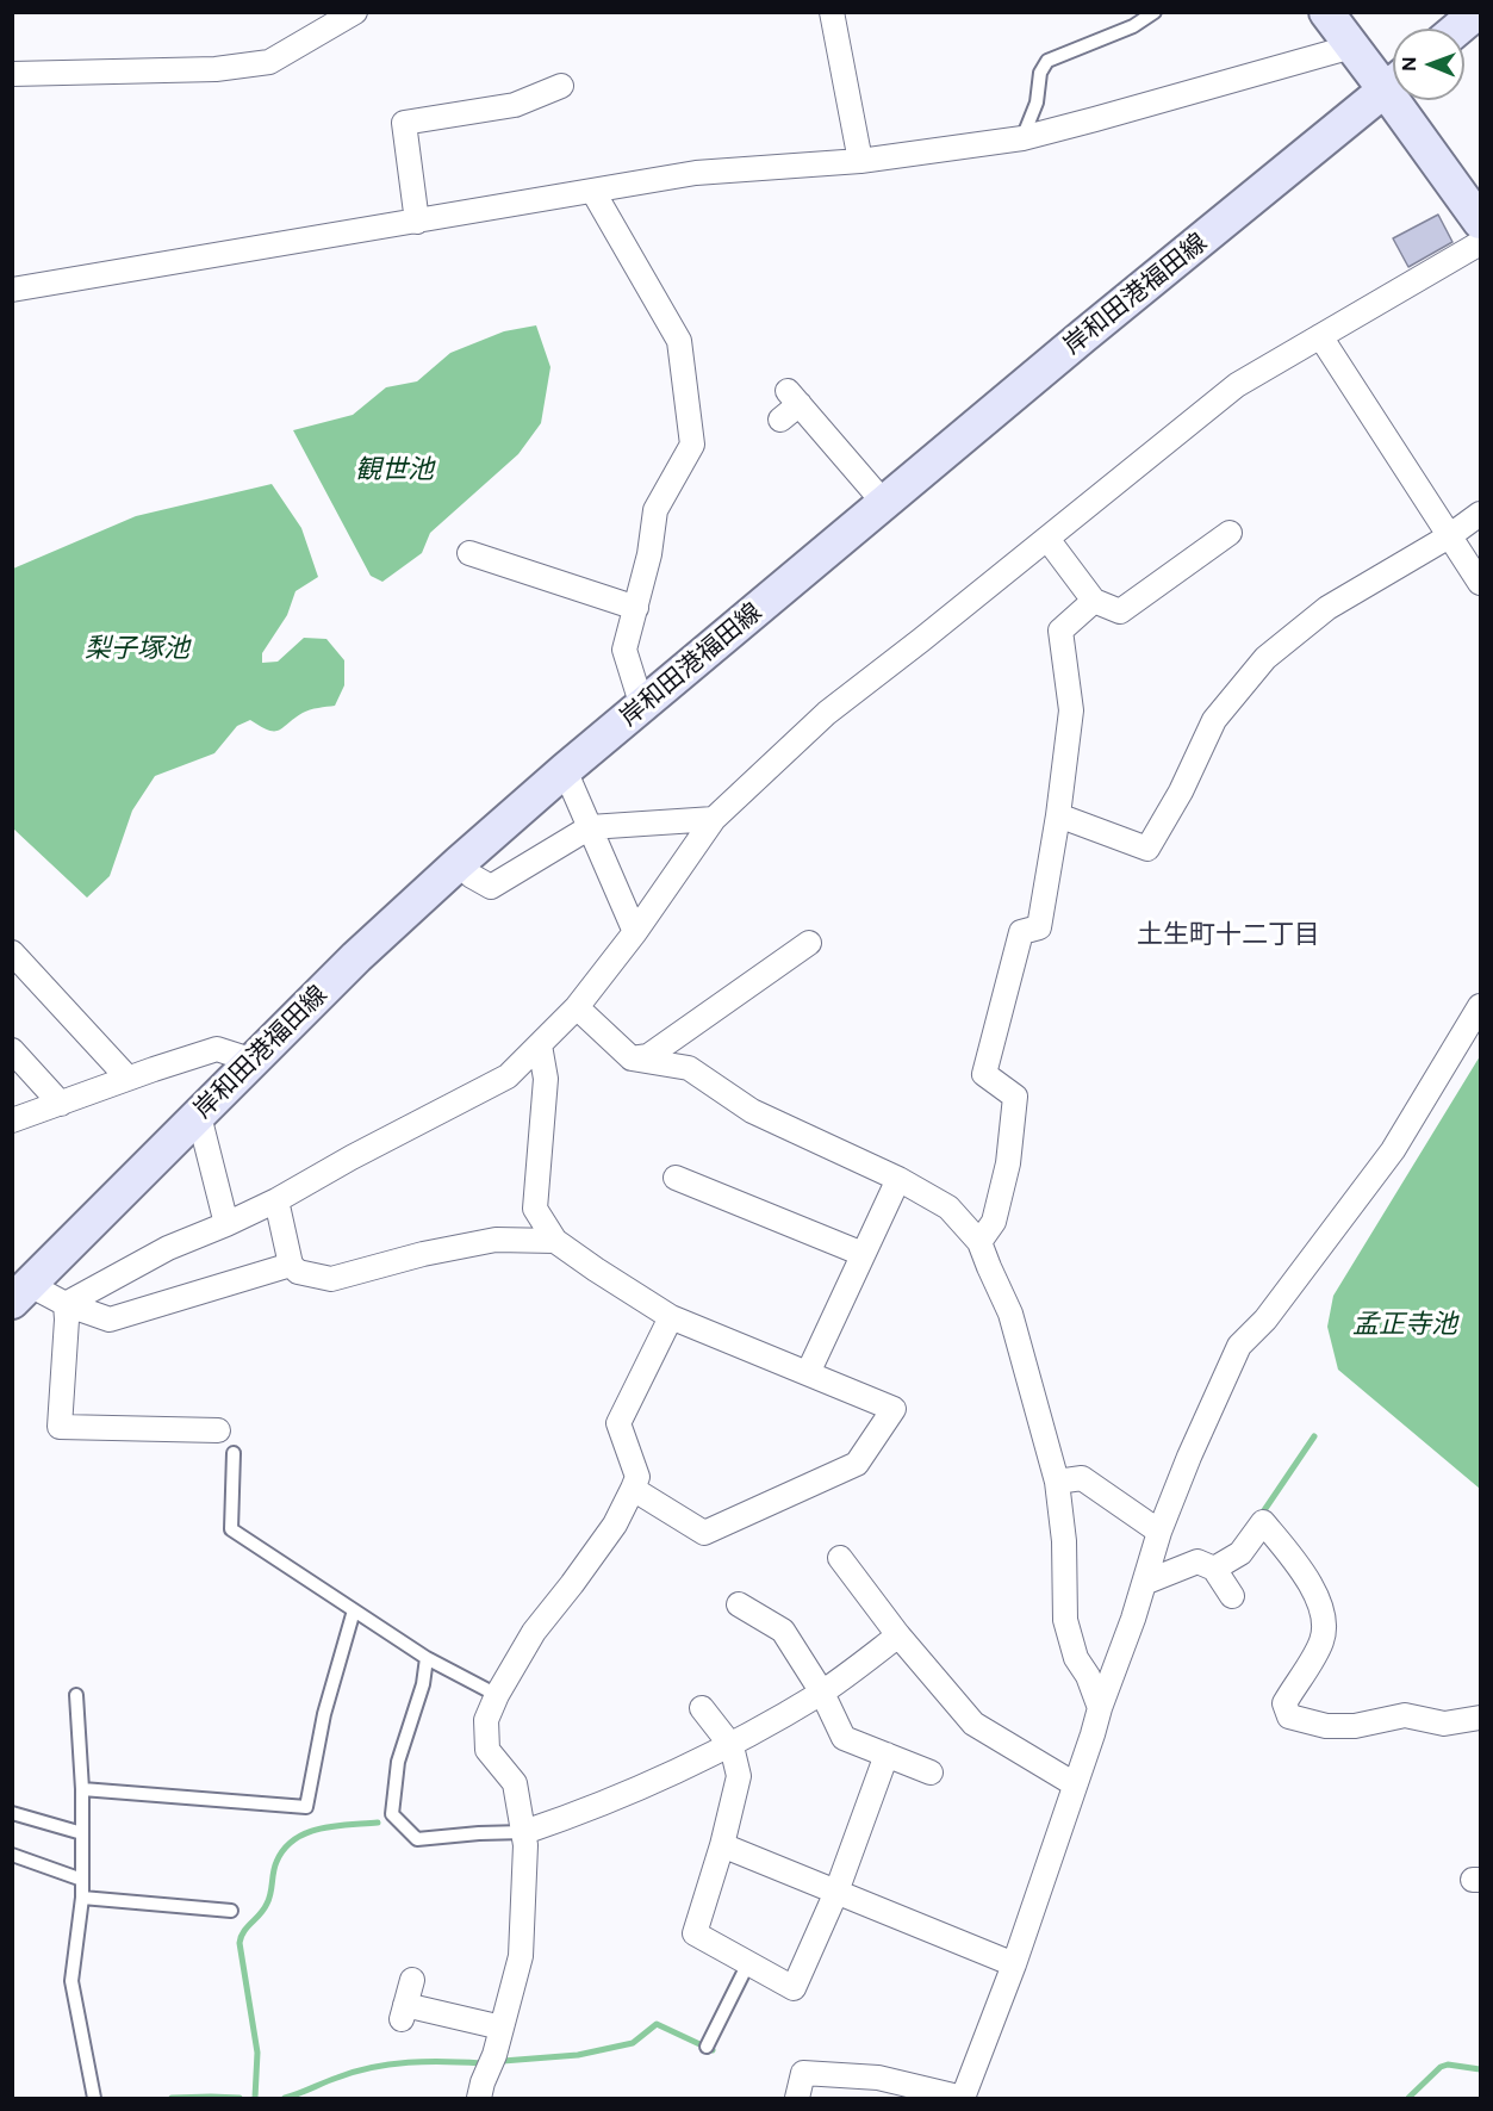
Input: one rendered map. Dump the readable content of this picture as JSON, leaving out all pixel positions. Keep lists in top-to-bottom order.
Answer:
{
  "streets": {
    "street": ["岸和田港福田線"]
  },
  "districts": ["土生町十二丁目"],
  "water": ["観世池", "梨子塚池", "孟正寺池"],
  "north": "left"
}
